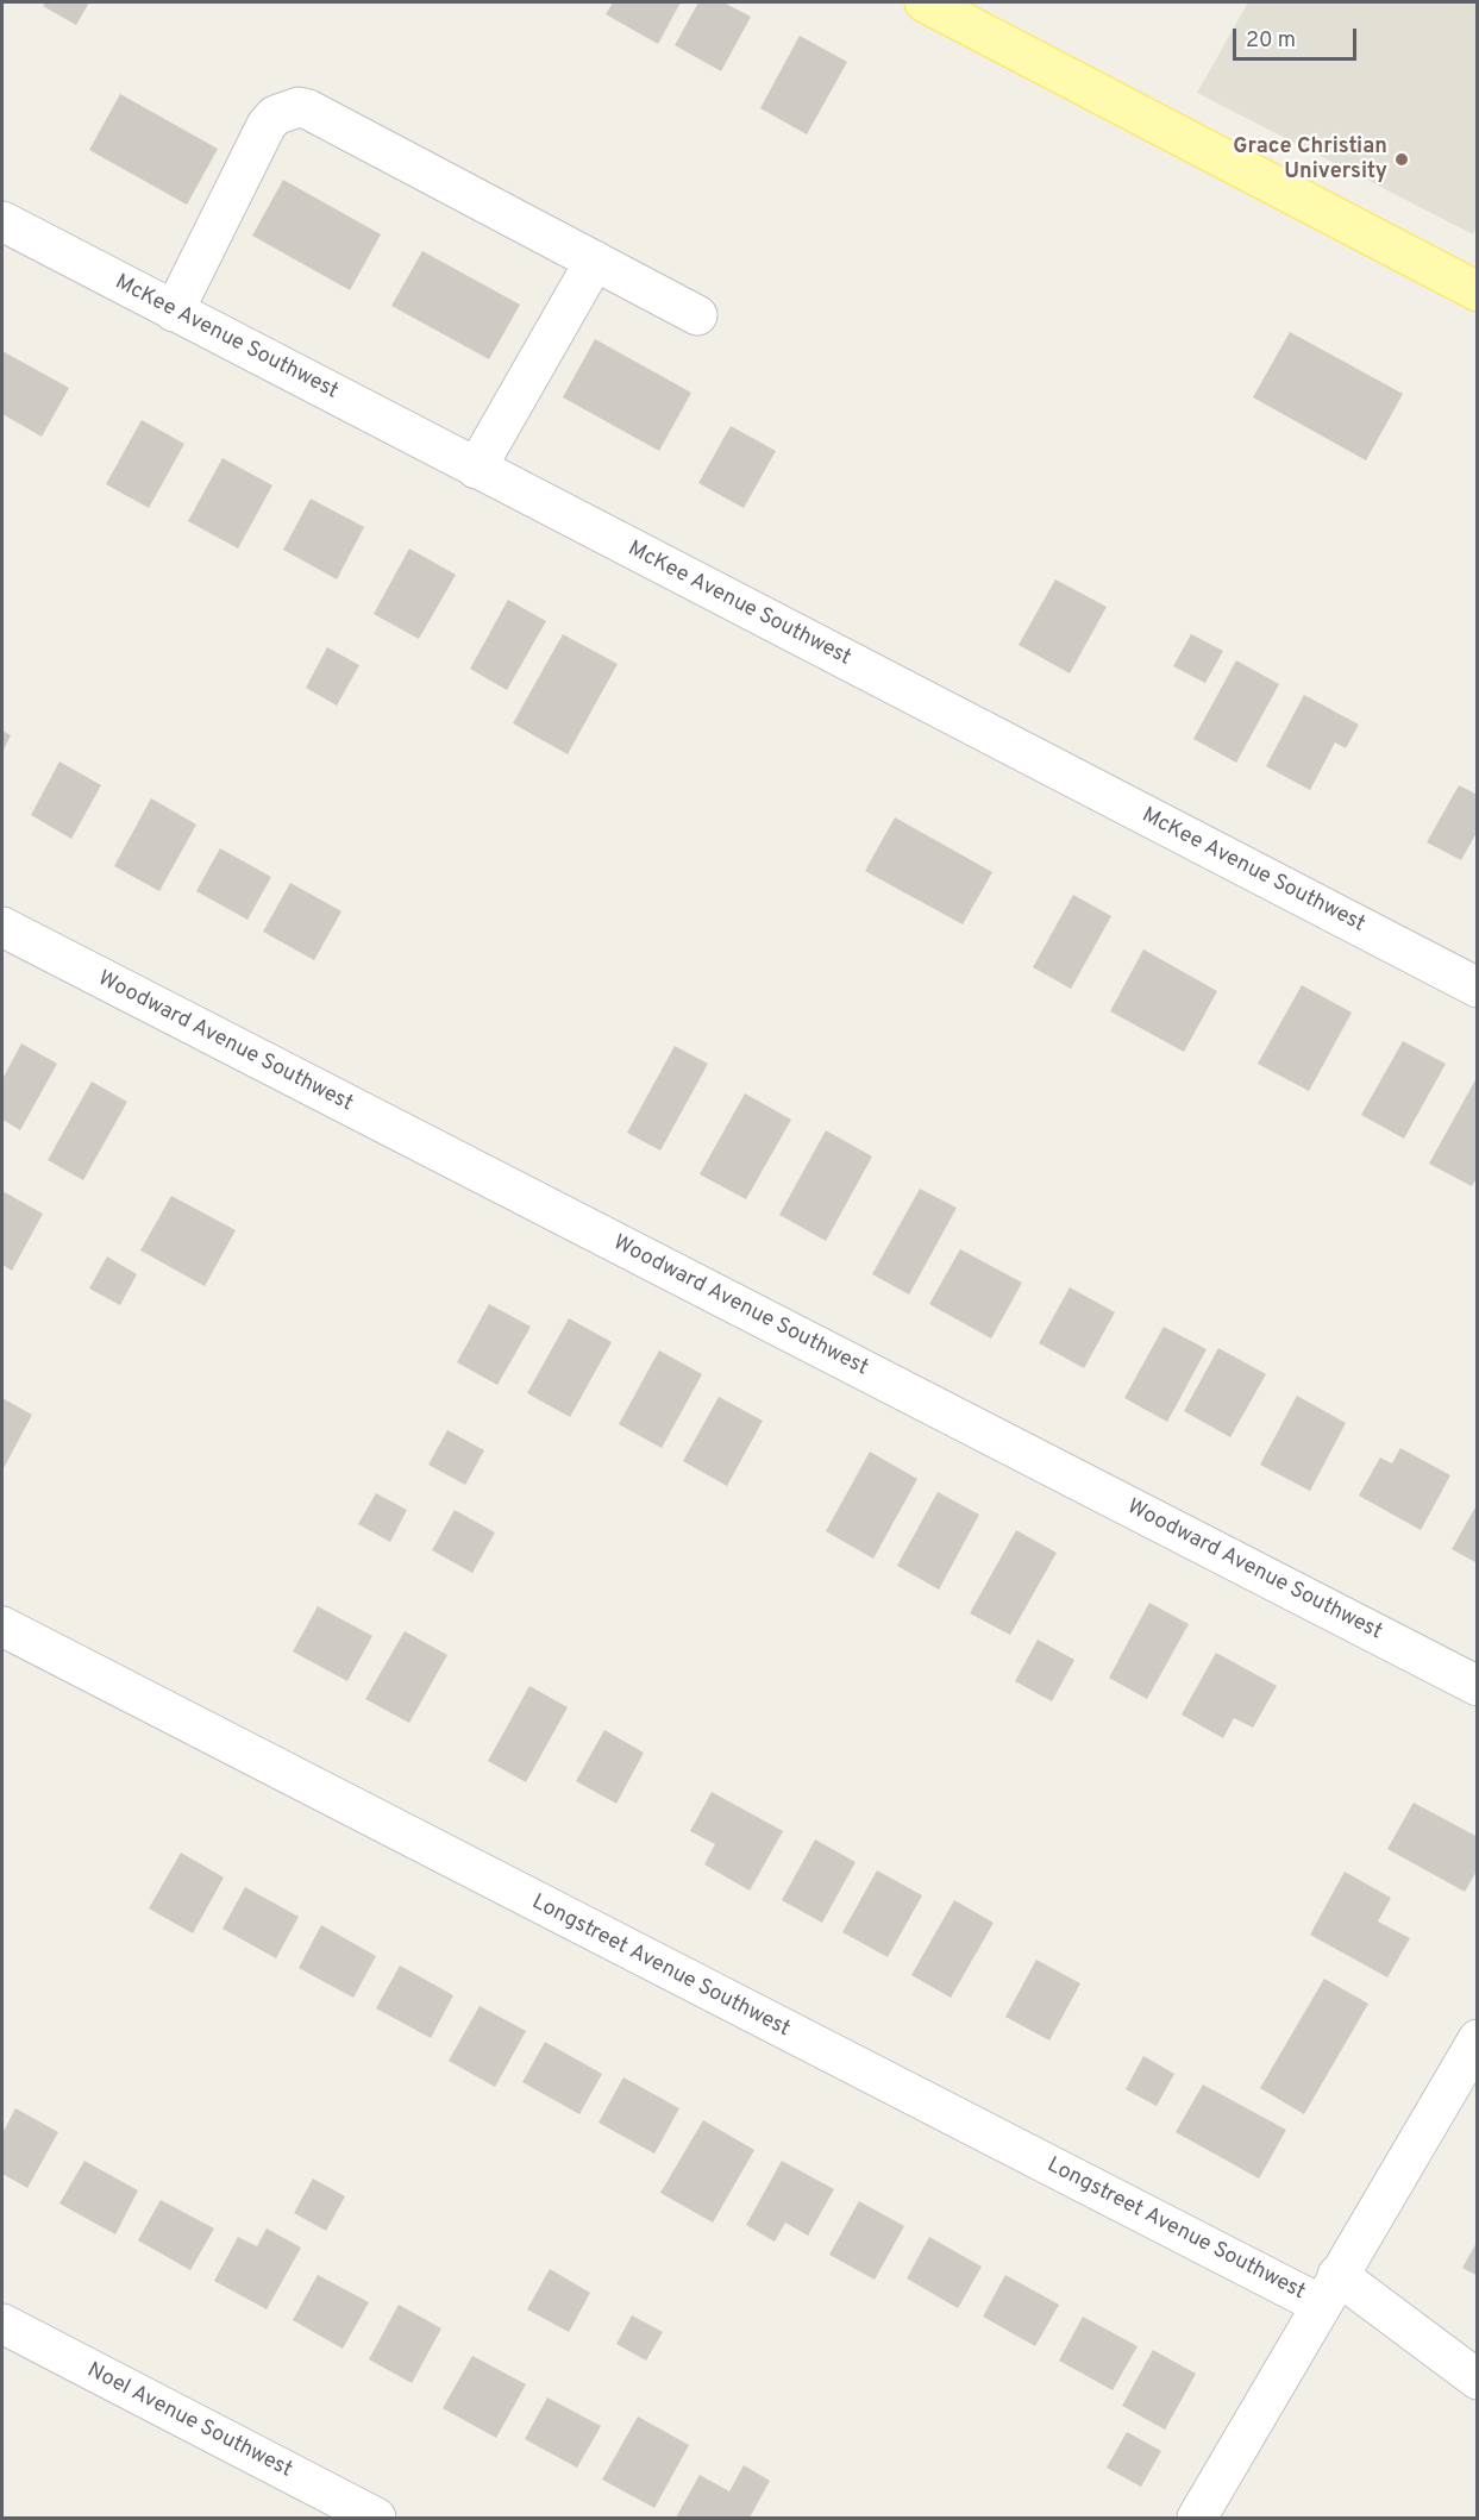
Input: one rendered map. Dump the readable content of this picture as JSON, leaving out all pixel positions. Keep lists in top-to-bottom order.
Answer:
{
  "streets": {
    "street": [
      "McKee Avenue Southwest",
      "Woodward Avenue Southwest",
      "Longstreet Avenue Southwest",
      "Noel Avenue Southwest"
    ]
  },
  "places": ["Grace Christian University"],
  "scale_bar": "20 m"
}
